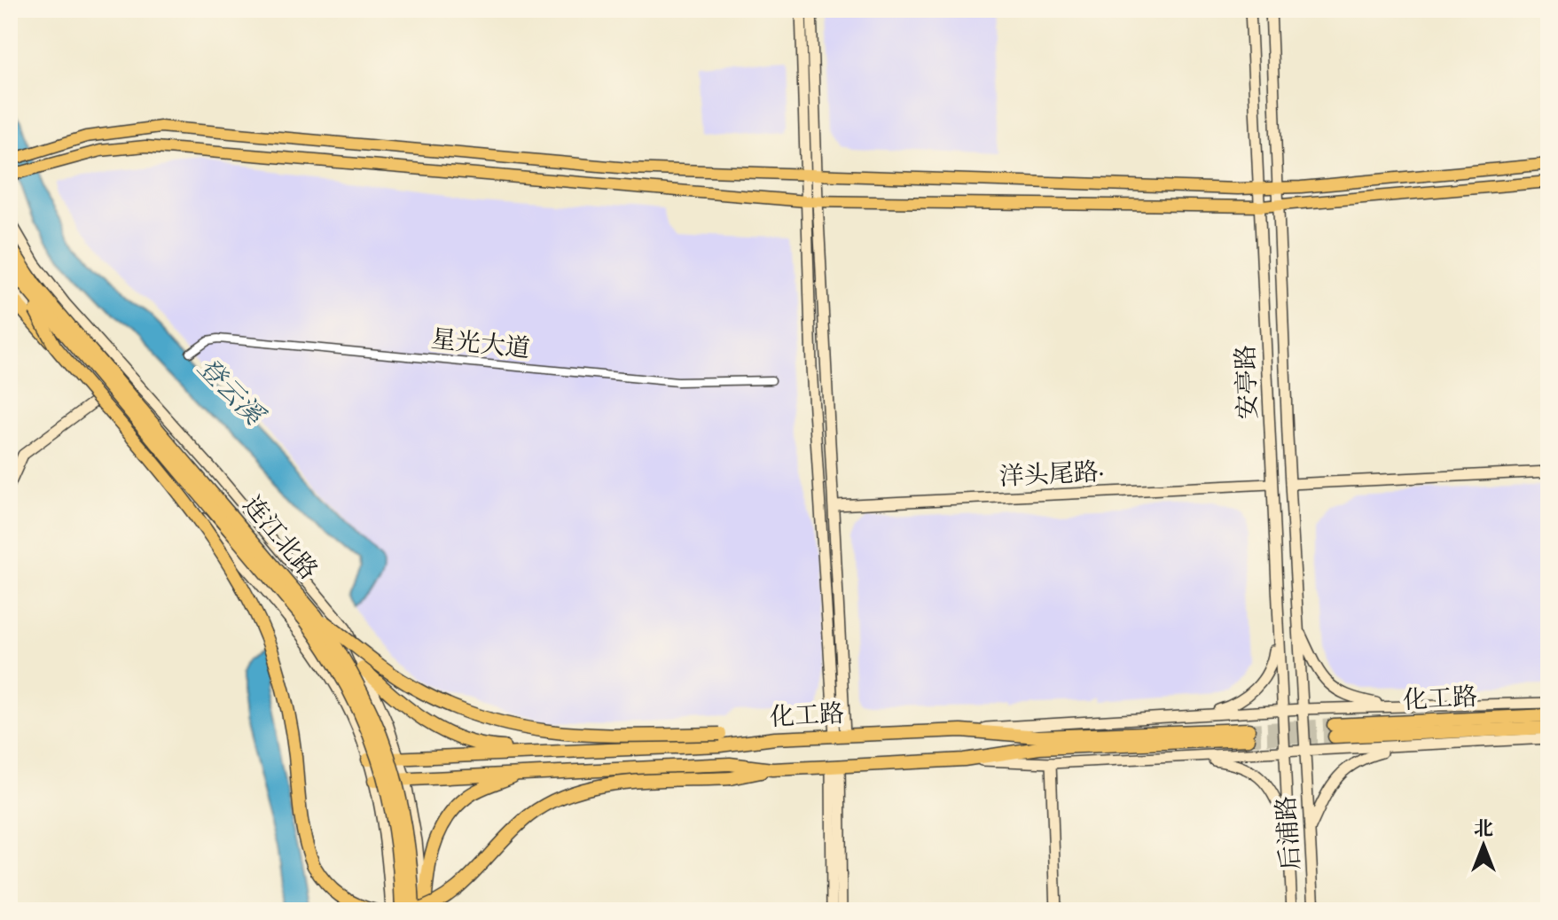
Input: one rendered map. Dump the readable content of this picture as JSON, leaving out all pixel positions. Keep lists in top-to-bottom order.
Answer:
{
  "streets": {
    "highway": ["连江北路", "化工路"],
    "main road": ["安亭路", "洋头尾路·", "后浦路"],
    "street": ["星光大道"]
  },
  "crossings": [
    ["安亭路", "洋头尾路·"],
    ["安亭路", "后浦路"]
  ],
  "water": ["登云溪"],
  "north": "top"
}
